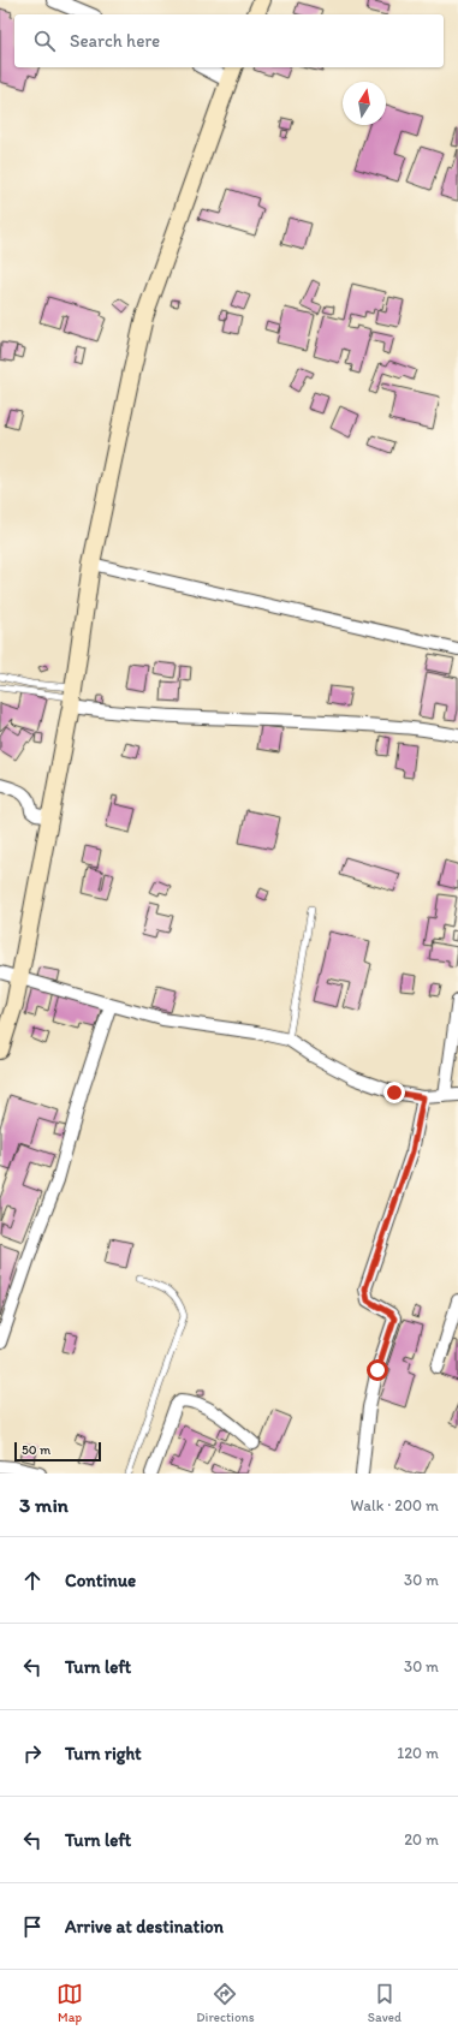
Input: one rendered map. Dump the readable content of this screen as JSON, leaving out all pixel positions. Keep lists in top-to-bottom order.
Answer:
{
  "scale_bar": "50 m",
  "north": "top",
  "page": {
    "search": "Search here",
    "scale": "50 m",
    "heading": ["3 min", "Walk · 200 m"],
    "list": [
      ["Continue", "30 m"],
      ["Turn left", "30 m"],
      ["Turn right", "120 m"],
      ["Turn left", "20 m"],
      "Arrive at destination"
    ],
    "nav": ["Map", "Directions", "Saved"]
  }
}
